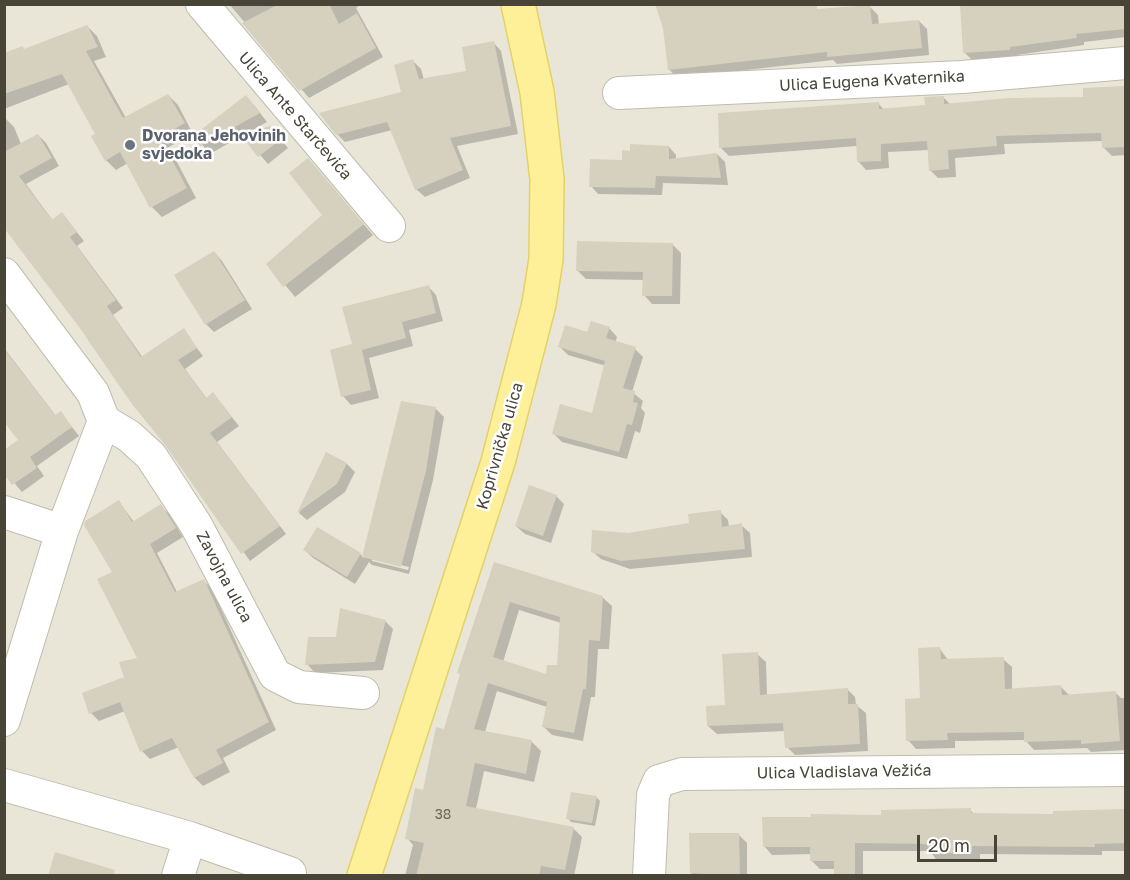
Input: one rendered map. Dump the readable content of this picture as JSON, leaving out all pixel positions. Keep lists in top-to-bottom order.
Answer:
{
  "streets": {
    "main road": ["Koprivnička ulica"],
    "street": [
      "Ulica Eugena Kvaternika",
      "Ulica Ante Starčevića",
      "Zavojna ulica",
      "Ulica Vladislava Vežića"
    ]
  },
  "places": ["Dvorana Jehovinih svjedoka"],
  "house_numbers": ["38"],
  "scale_bar": "20 m"
}
